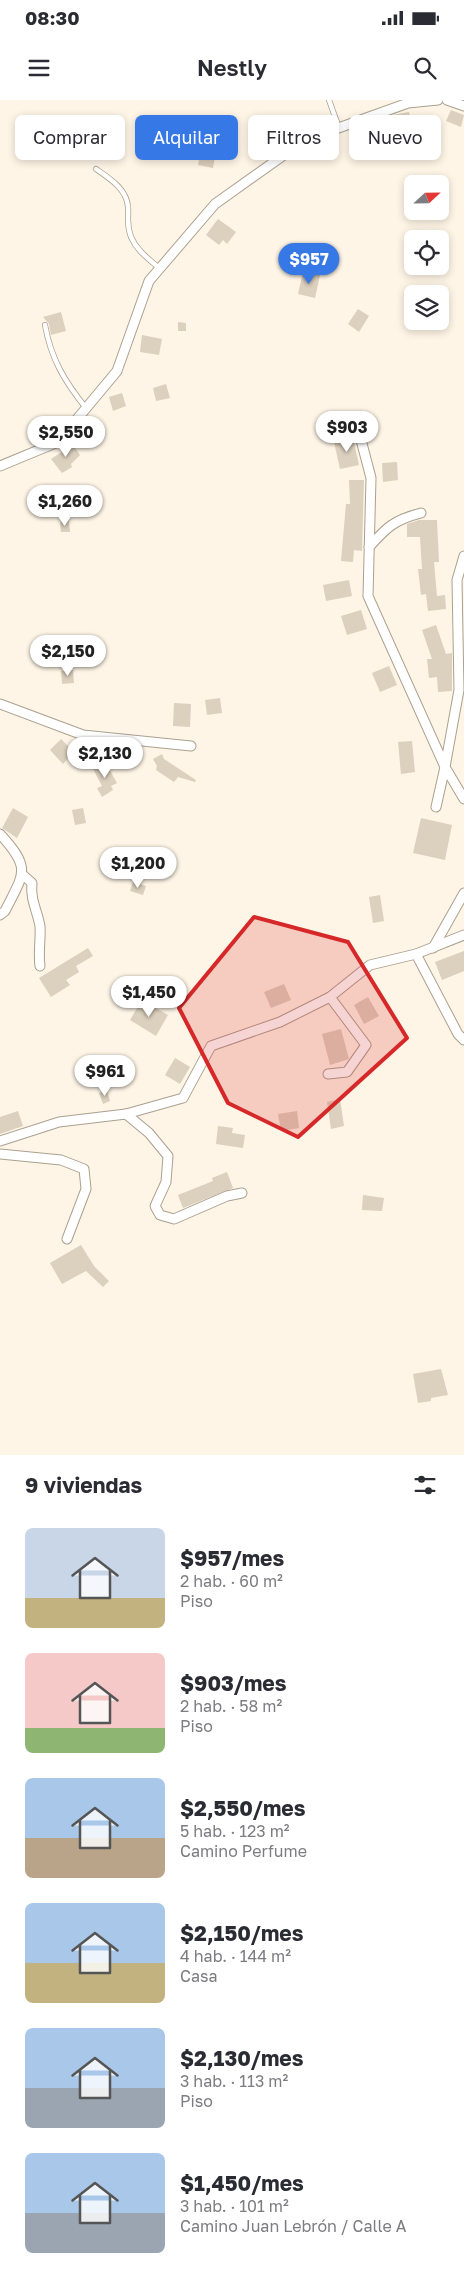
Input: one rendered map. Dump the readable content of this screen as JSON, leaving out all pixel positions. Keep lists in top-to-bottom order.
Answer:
{
  "north": "right",
  "page": {
    "status": "08:30",
    "header": "Nestly",
    "chip": [
      "Comprar",
      "Alquilar",
      "Filtros",
      "Nuevo"
    ],
    "price": [
      "$957",
      "$903",
      "$2,550",
      "$1,260",
      "$2,150",
      "$2,130",
      "$1,200",
      "$1,450",
      "$961"
    ],
    "heading": "9 viviendas",
    "list": [
      {
        "name": "$957/mes",
        "note": "2 hab. · 60 m² · Piso"
      },
      {
        "name": "$903/mes",
        "note": "2 hab. · 58 m² · Piso"
      },
      {
        "name": "$2,550/mes",
        "note": "5 hab. · 123 m² · Camino Perfume"
      },
      {
        "name": "$2,150/mes",
        "note": "4 hab. · 144 m² · Casa"
      },
      {
        "name": "$2,130/mes",
        "note": "3 hab. · 113 m² · Piso"
      },
      {
        "name": "$1,450/mes",
        "note": "3 hab. · 101 m² · Camino Juan Lebrón / Calle A"
      }
    ]
  }
}
